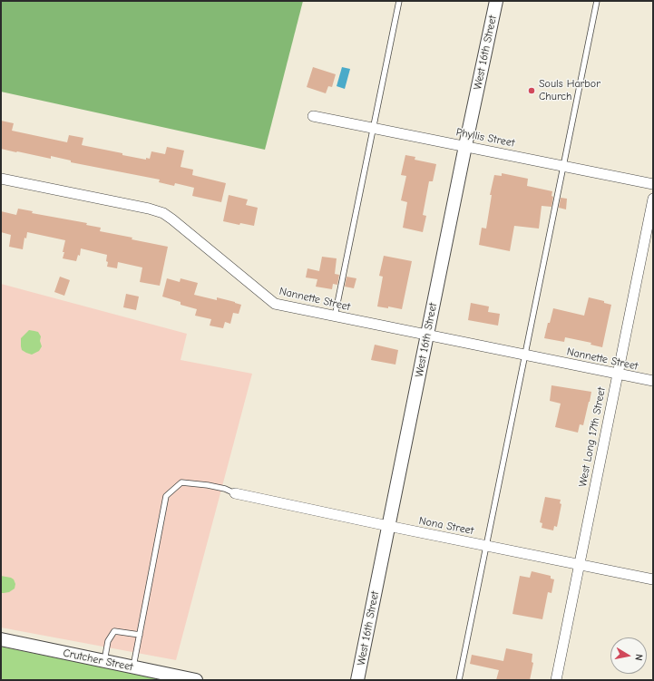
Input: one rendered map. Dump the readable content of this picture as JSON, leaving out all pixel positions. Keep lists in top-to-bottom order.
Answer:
{
  "streets": {
    "street": [
      "West 16th Street",
      "Phyllis Street",
      "Nannette Street",
      "West Long 17th Street",
      "Nona Street",
      "Crutcher Street"
    ]
  },
  "crossings": [
    ["West 16th Street", "Phyllis Street"],
    ["West 16th Street", "Nannette Street"],
    ["West 16th Street", "Nona Street"],
    ["Nannette Street", "West Long 17th Street"],
    ["West Long 17th Street", "Nona Street"]
  ],
  "places": ["Souls Harbor Church"],
  "north": "right"
}
